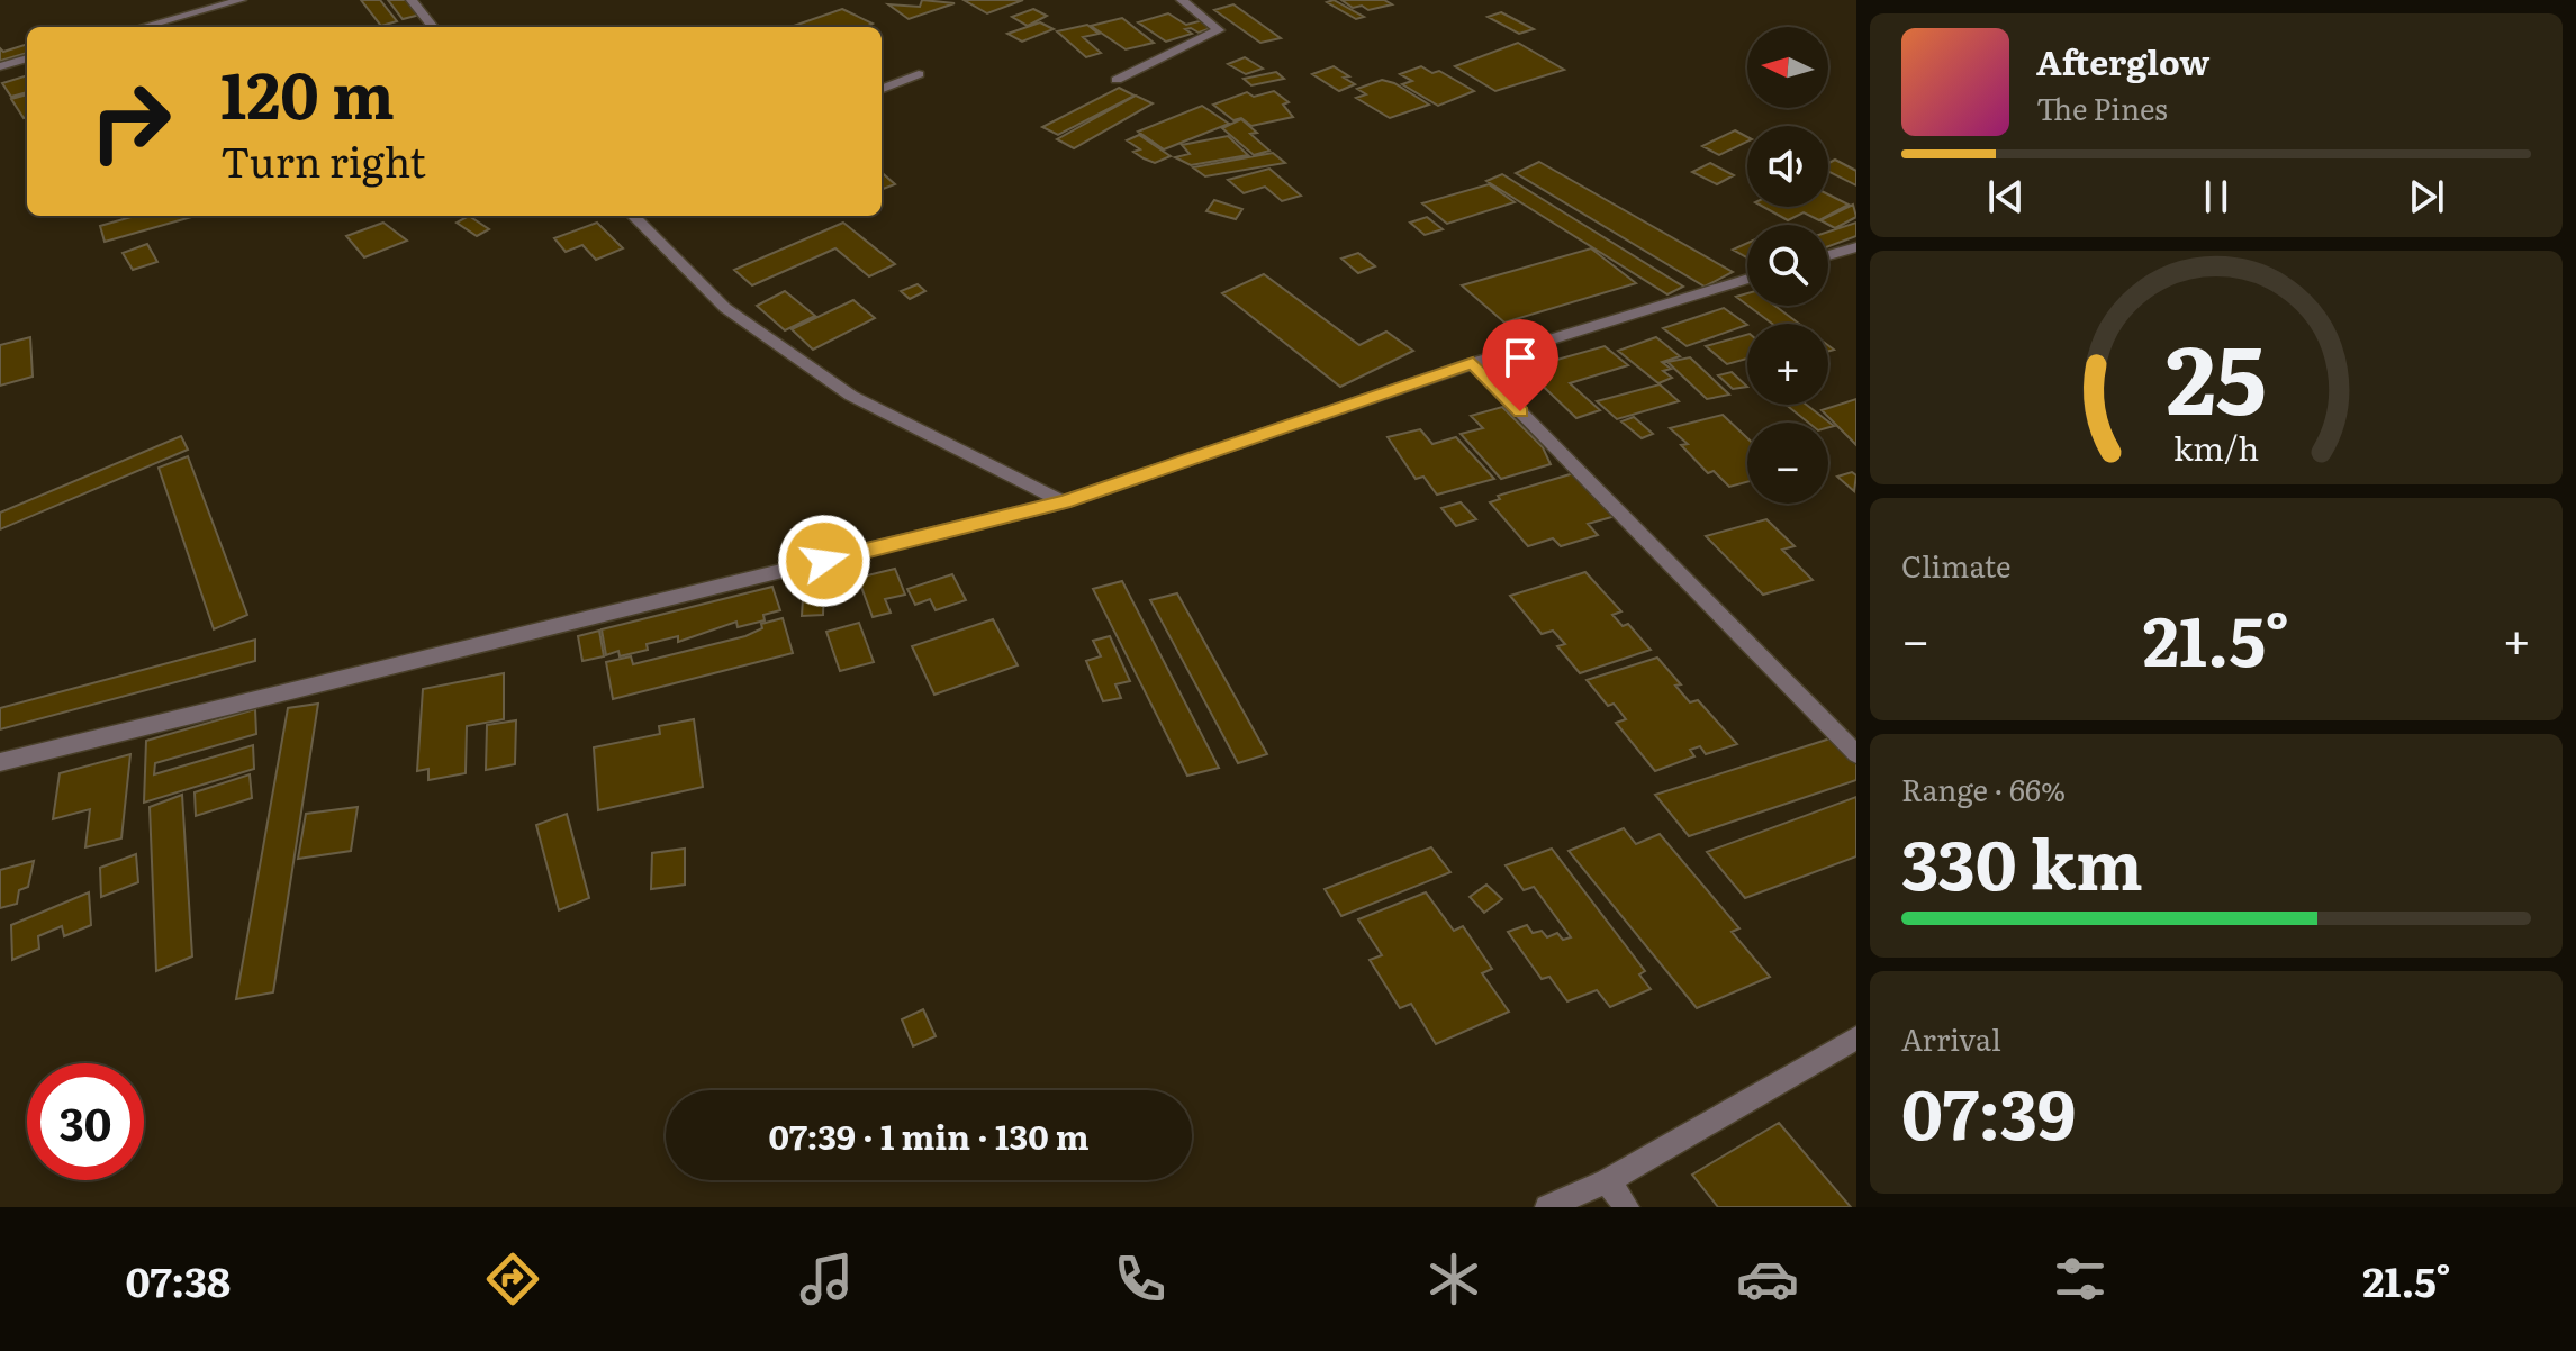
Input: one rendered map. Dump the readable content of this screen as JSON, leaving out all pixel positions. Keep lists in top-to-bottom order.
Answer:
{
  "north": "left",
  "page": {
    "map_buttons": ["+", "−"],
    "turn": ["120 m", "Turn right"],
    "song": ["Afterglow", "The Pines"],
    "tile": [
      "Climate",
      ["Range · 66%", "330 km"],
      ["Arrival", "07:39"]
    ],
    "heat": ["−", "21.5°", "+"],
    "limit": "30",
    "trip": "07:39 · 1 min · 130 m",
    "tabs": ["07:38", "21.5°"],
    "gauge": ["25", "km/h"]
  }
}
